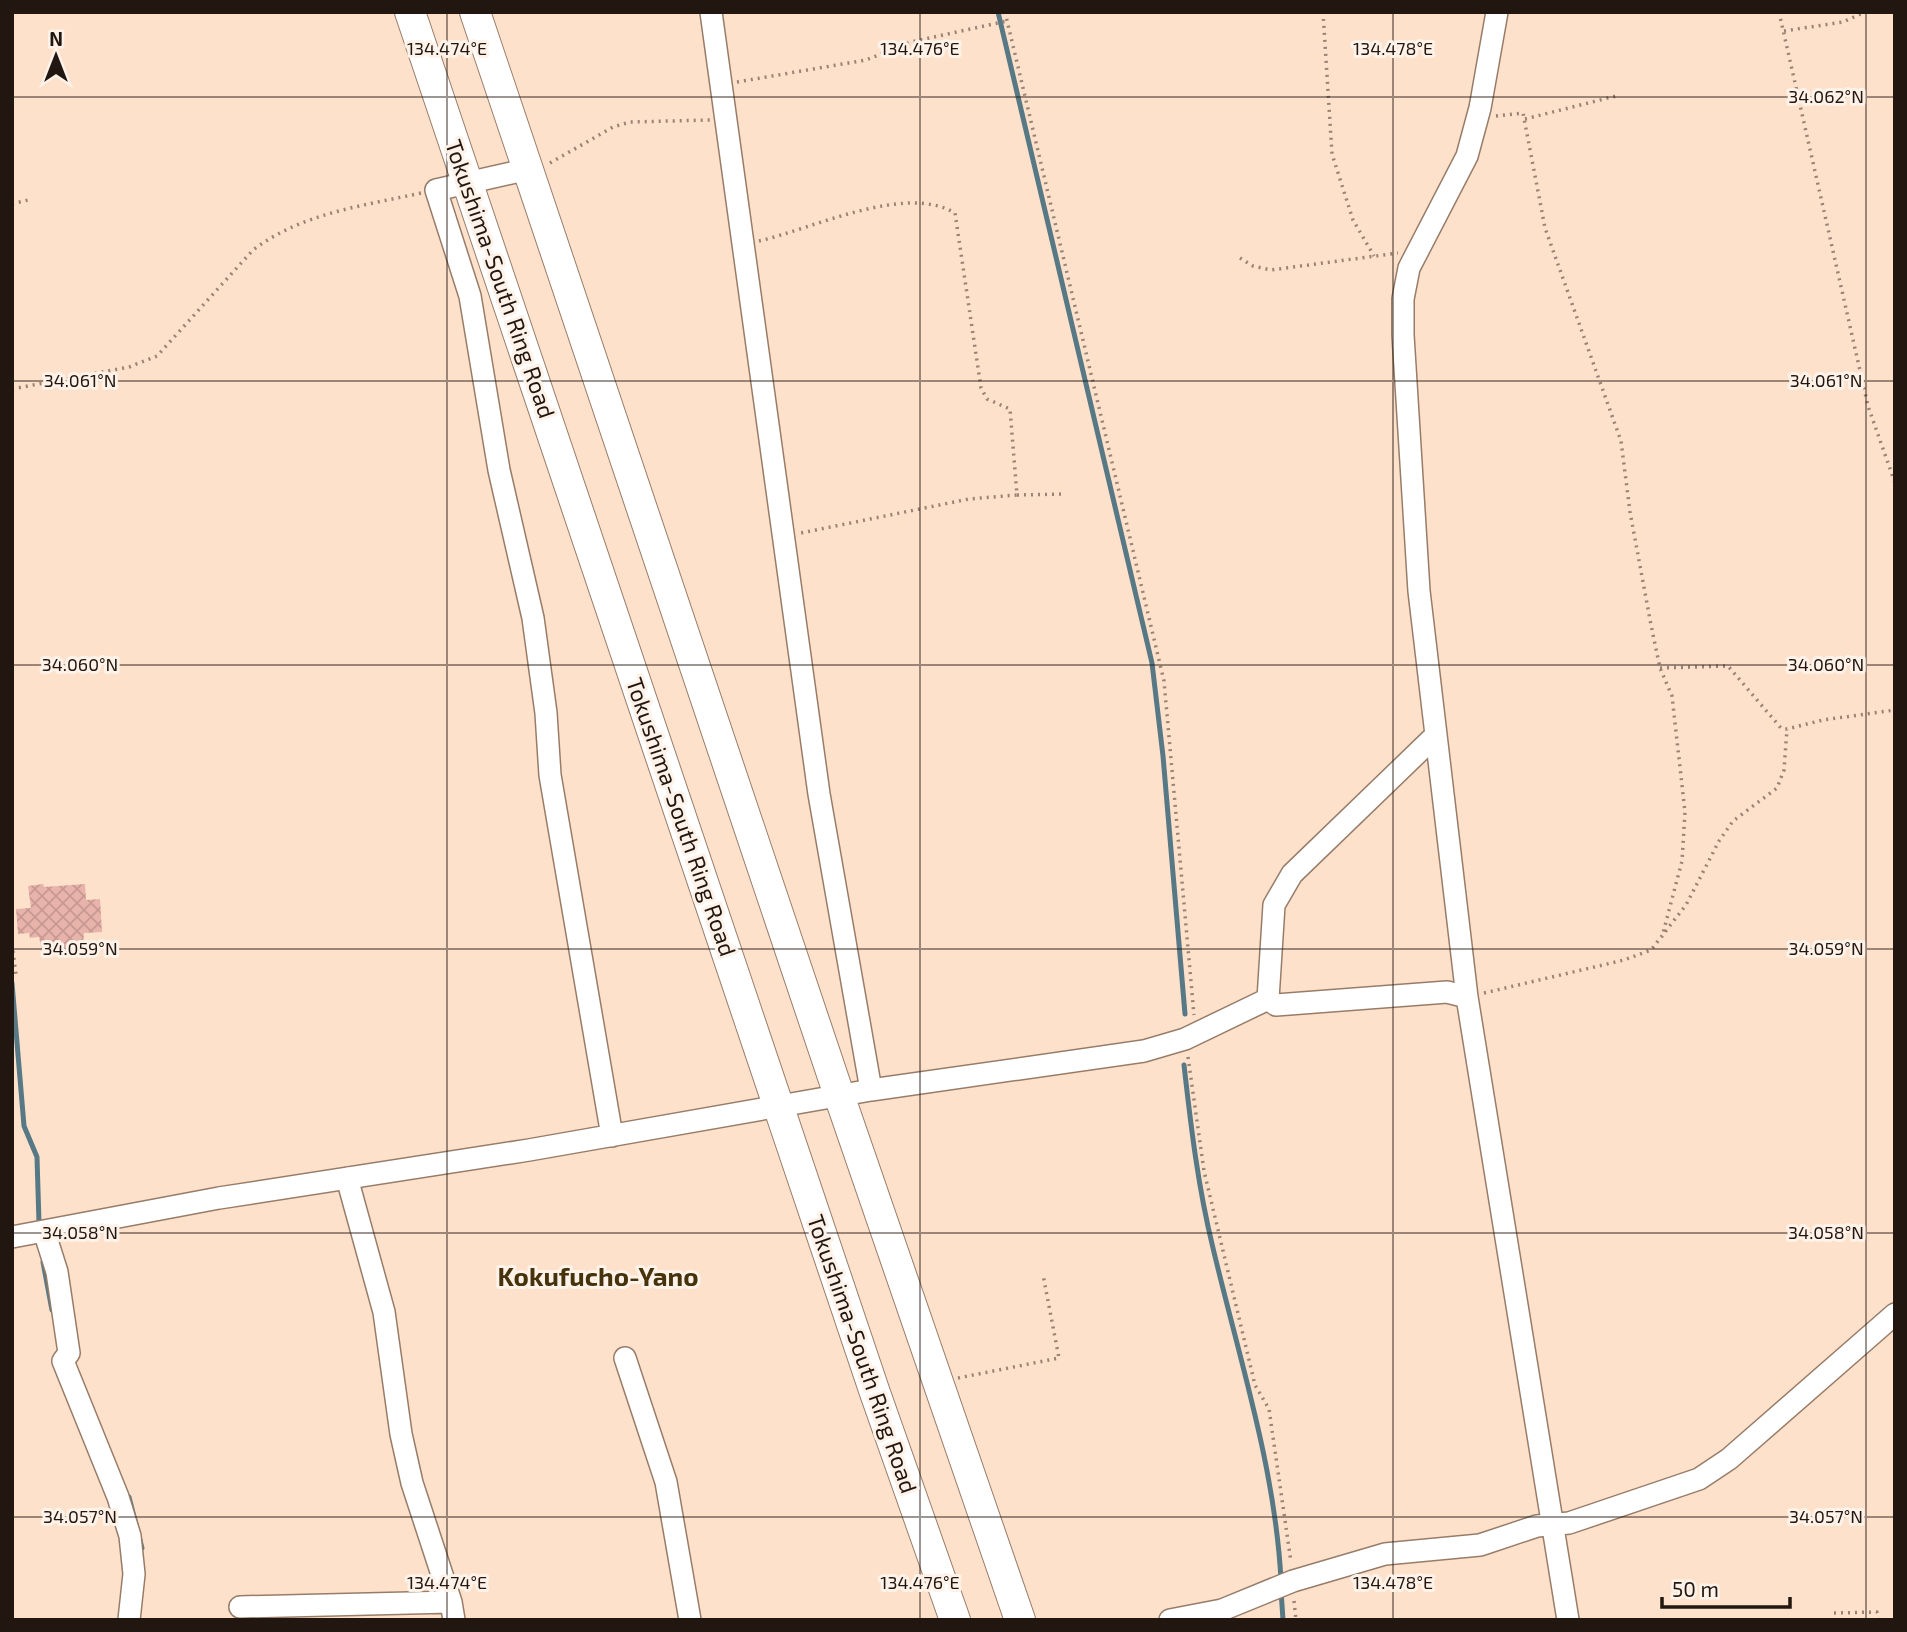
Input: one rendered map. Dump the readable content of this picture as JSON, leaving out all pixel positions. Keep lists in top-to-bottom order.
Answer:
{
  "streets": {
    "highway": ["Tokushima-South Ring Road"]
  },
  "districts": ["Kokufucho-Yano"],
  "scale_bar": "50 m",
  "north": "top",
  "coordinates": [
    "134.474°E",
    "134.476°E",
    "134.478°E",
    "34.062°N",
    "34.061°N",
    "34.060°N",
    "34.059°N",
    "34.058°N",
    "34.057°N"
  ]
}
